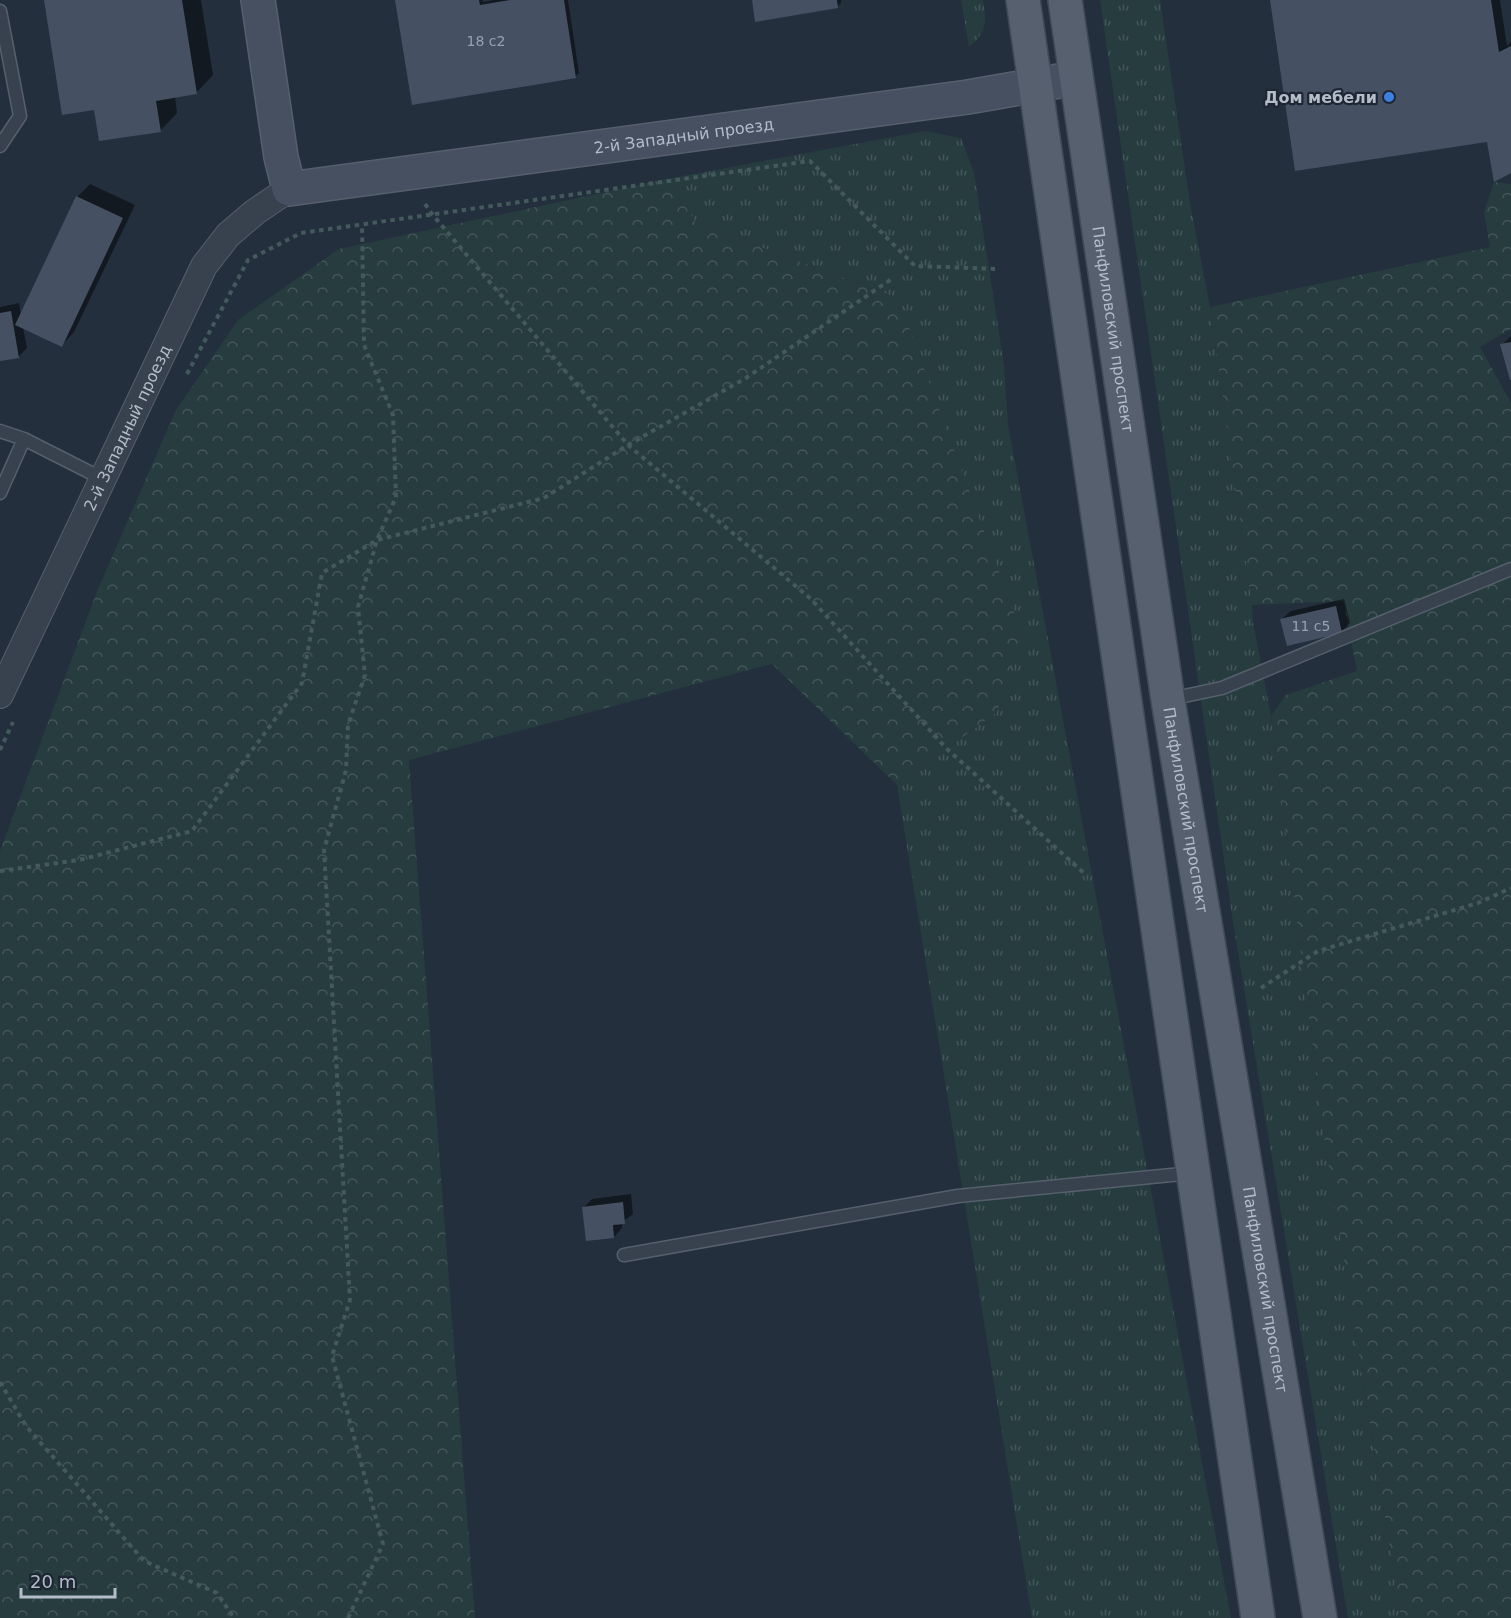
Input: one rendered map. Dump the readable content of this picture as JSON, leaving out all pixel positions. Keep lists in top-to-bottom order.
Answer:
{
  "streets": {
    "main road": ["Панфиловский проспект"],
    "street": ["2-й Западный проезд"]
  },
  "crossings": [
    ["2-й Западный проезд", "Панфиловский проспект"]
  ],
  "places": ["Дом мебели"],
  "house_numbers": ["18 с2", "11 с5"],
  "scale_bar": "20 m"
}
